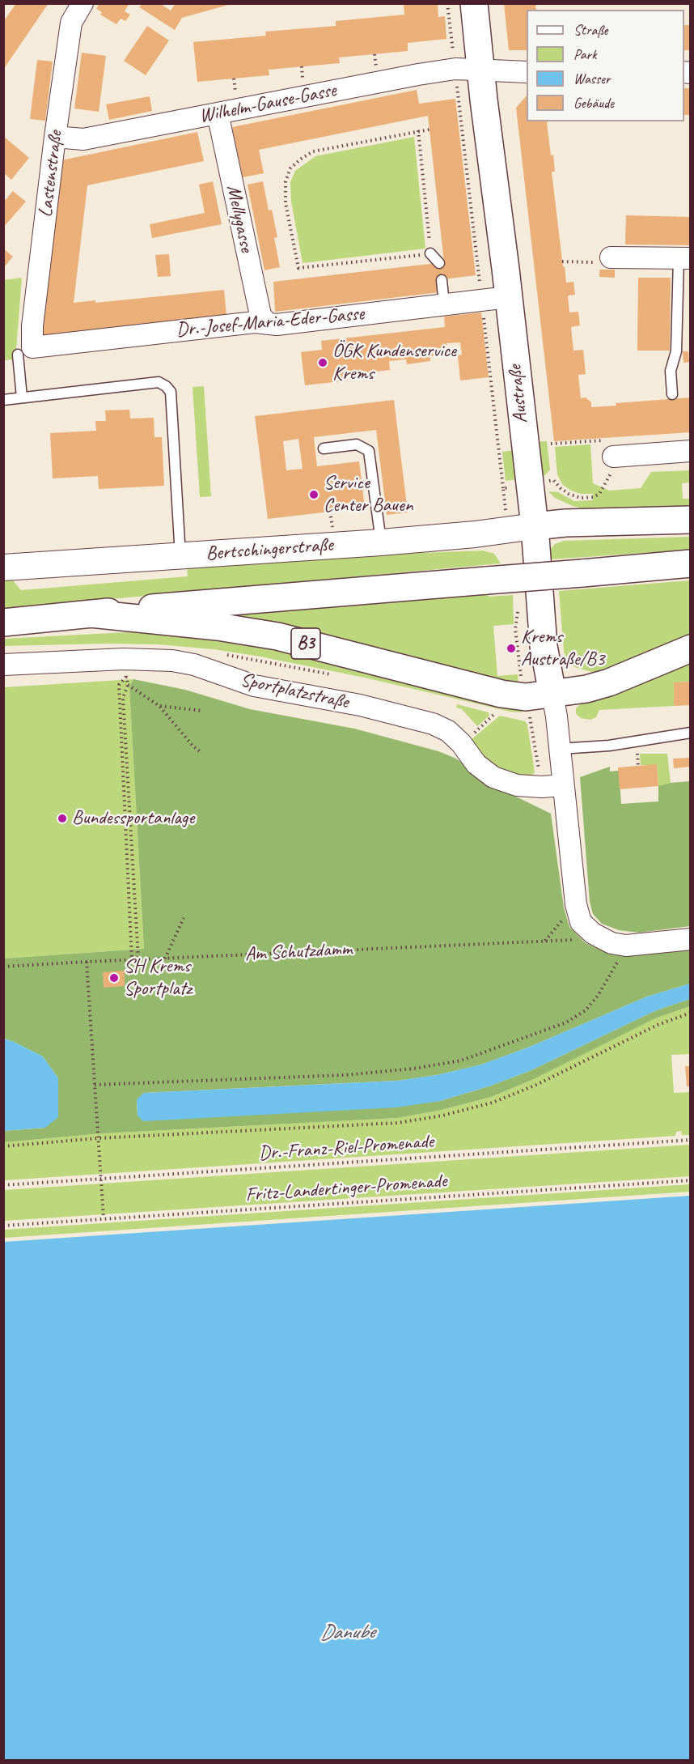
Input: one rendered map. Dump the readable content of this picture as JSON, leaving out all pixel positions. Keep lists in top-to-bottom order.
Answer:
{
  "streets": {
    "main road": ["Austraße", "B3"],
    "street": [
      "Wilhelm-Gause-Gasse",
      "Lastenstraße",
      "Mellygasse",
      "Dr.-Josef-Maria-Eder-Gasse",
      "Bertschingerstraße",
      "Sportplatzstraße"
    ],
    "path": ["Am Schutzdamm", "Dr.-Franz-Riel-Promenade", "Fritz-Landertinger-Promenade"]
  },
  "crossings": [
    ["Wilhelm-Gause-Gasse", "Lastenstraße"],
    ["Wilhelm-Gause-Gasse", "Mellygasse"],
    ["Wilhelm-Gause-Gasse", "Austraße"],
    ["Lastenstraße", "Dr.-Josef-Maria-Eder-Gasse"],
    ["Mellygasse", "Dr.-Josef-Maria-Eder-Gasse"],
    ["Dr.-Josef-Maria-Eder-Gasse", "Austraße"],
    ["Austraße", "Bertschingerstraße"],
    ["Austraße", "B3"],
    ["Austraße", "Sportplatzstraße"]
  ],
  "water": ["Danube"],
  "places": [
    "ÖGK Kundenservice Krems",
    "Service Center Bauen",
    "Krems Austraße/B3",
    "Bundessportanlage",
    "SH Krems Sportplatz"
  ],
  "legend": [
    "Straße",
    "Park",
    "Wasser",
    "Gebäude"
  ]
}
